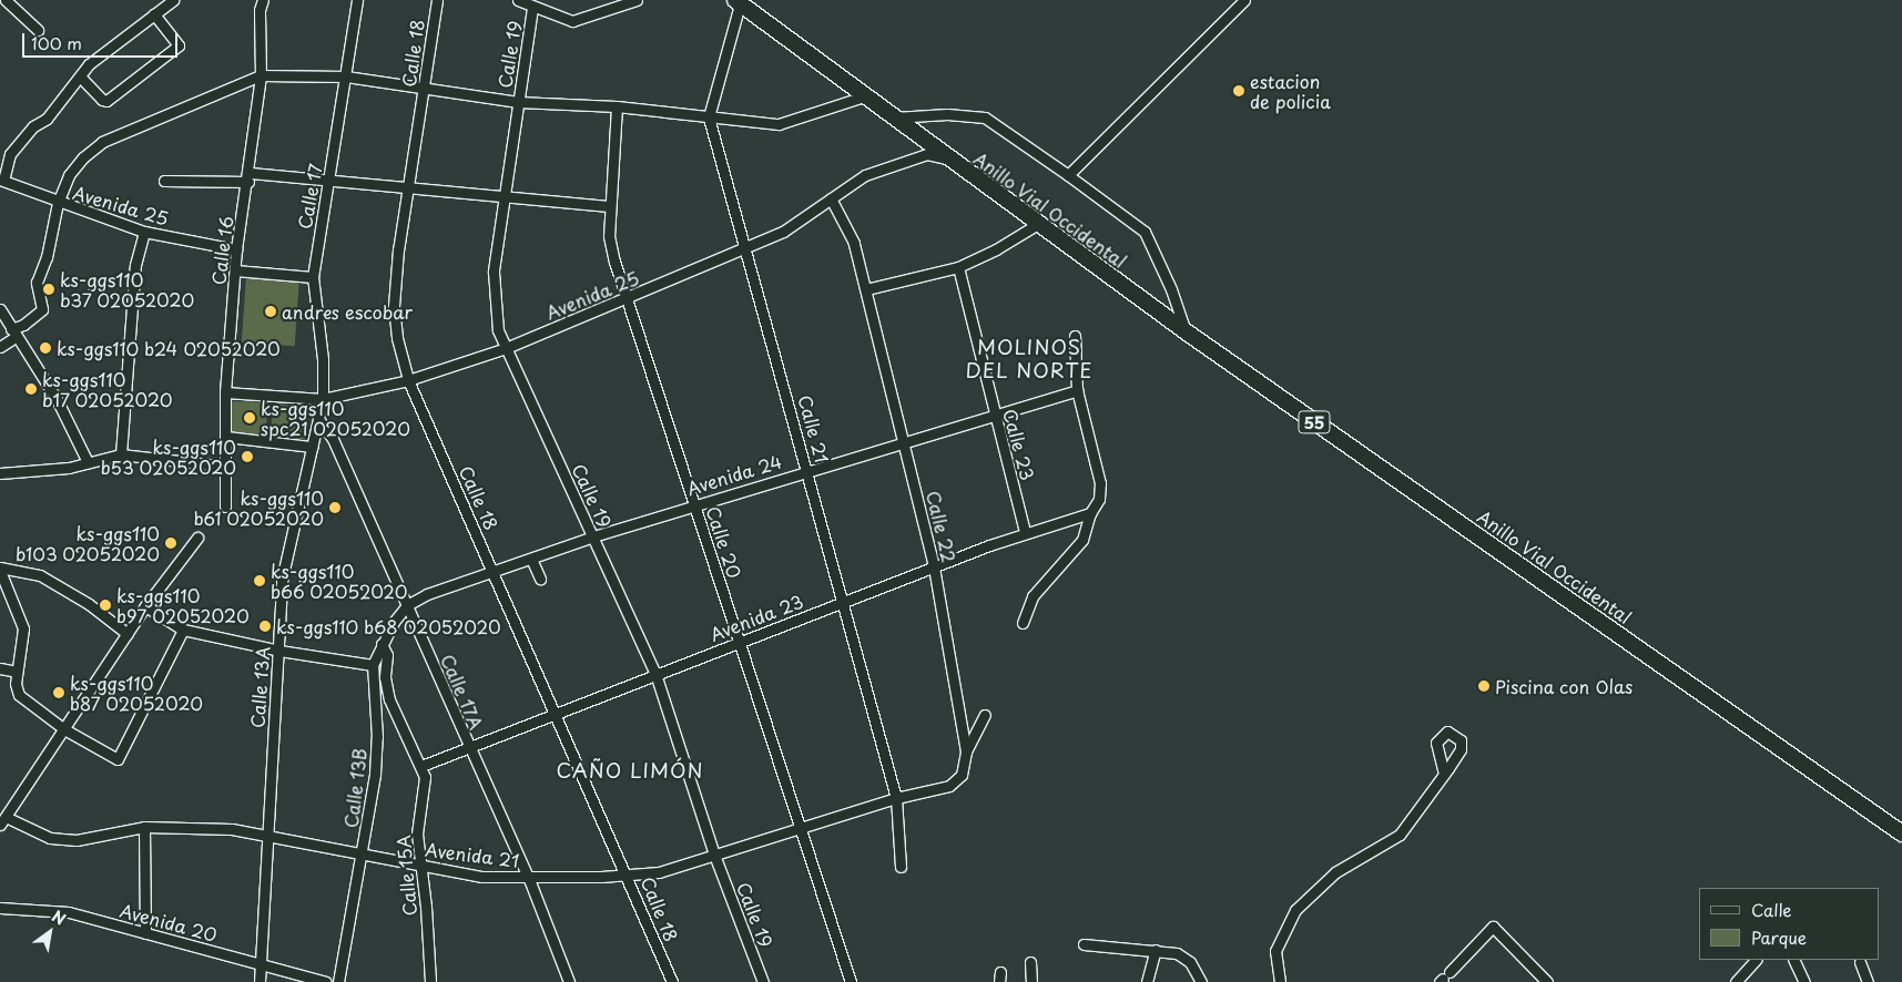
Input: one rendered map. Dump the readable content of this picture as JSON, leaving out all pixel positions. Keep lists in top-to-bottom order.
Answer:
{
  "streets": {
    "highway": ["Anillo Vial Occidental", "55"],
    "street": [
      "Calle 18",
      "Calle 19",
      "Calle 17",
      "Avenida 25",
      "Calle 16",
      "Calle 21",
      "Calle 23",
      "Avenida 24",
      "Calle 22",
      "Calle 20",
      "Avenida 23",
      "Calle 13A",
      "Calle 17A",
      "Calle 13B",
      "Avenida 21",
      "Calle 15A",
      "Avenida 20"
    ]
  },
  "crossings": [
    ["Calle 18", "Avenida 25"],
    ["Calle 18", "Avenida 24"],
    ["Calle 18", "Avenida 23"],
    ["Calle 18", "Avenida 21"],
    ["Calle 19", "Avenida 25"],
    ["Calle 19", "Avenida 24"],
    ["Calle 19", "Avenida 23"],
    ["Calle 19", "Avenida 21"],
    ["Calle 17", "Avenida 25"],
    ["Calle 17", "Calle 13A"],
    ["Avenida 25", "Anillo Vial Occidental"],
    ["Avenida 25", "Calle 16"],
    ["Avenida 25", "Calle 21"],
    ["Avenida 25", "Calle 22"],
    ["Avenida 25", "Calle 20"],
    ["Avenida 25", "Calle 13A"],
    ["Calle 21", "Avenida 24"],
    ["Calle 21", "Avenida 23"],
    ["Calle 21", "Avenida 21"],
    ["Calle 23", "Avenida 24"],
    ["Calle 23", "Avenida 23"],
    ["Avenida 24", "Calle 22"],
    ["Avenida 24", "Calle 20"],
    ["Avenida 24", "Calle 17A"],
    ["Avenida 24", "Calle 13B"],
    ["Calle 22", "Avenida 23"],
    ["Calle 22", "Avenida 21"],
    ["Calle 20", "Avenida 23"],
    ["Calle 20", "Avenida 21"],
    ["Avenida 23", "Calle 17A"],
    ["Avenida 23", "Calle 15A"],
    ["Calle 13A", "Calle 17A"],
    ["Calle 13A", "Avenida 21"],
    ["Calle 13A", "Avenida 20"],
    ["Calle 17A", "Calle 13B"],
    ["Calle 17A", "Avenida 21"],
    ["Calle 13B", "Avenida 21"],
    ["Calle 13B", "Calle 15A"],
    ["Avenida 21", "Calle 15A"]
  ],
  "districts": ["MOLINOS DEL NORTE", "CAÑO LIMÓN"],
  "places": [
    "estacion de policia",
    "ks-ggs110 b37 02052020",
    "andres escobar",
    "ks-ggs110 b24 02052020",
    "ks-ggs110 b17 02052020",
    "ks-ggs110 spc21 02052020",
    "ks-ggs110 b53 02052020",
    "ks-ggs110 b61 02052020",
    "ks-ggs110 b103 02052020",
    "ks-ggs110 b66 02052020",
    "ks-ggs110 b97 02052020",
    "ks-ggs110 b68 02052020",
    "Piscina con Olas",
    "ks-ggs110 b87 02052020"
  ],
  "legend": ["Calle", "Parque"],
  "scale_bar": "100 m",
  "north": "top right"
}
